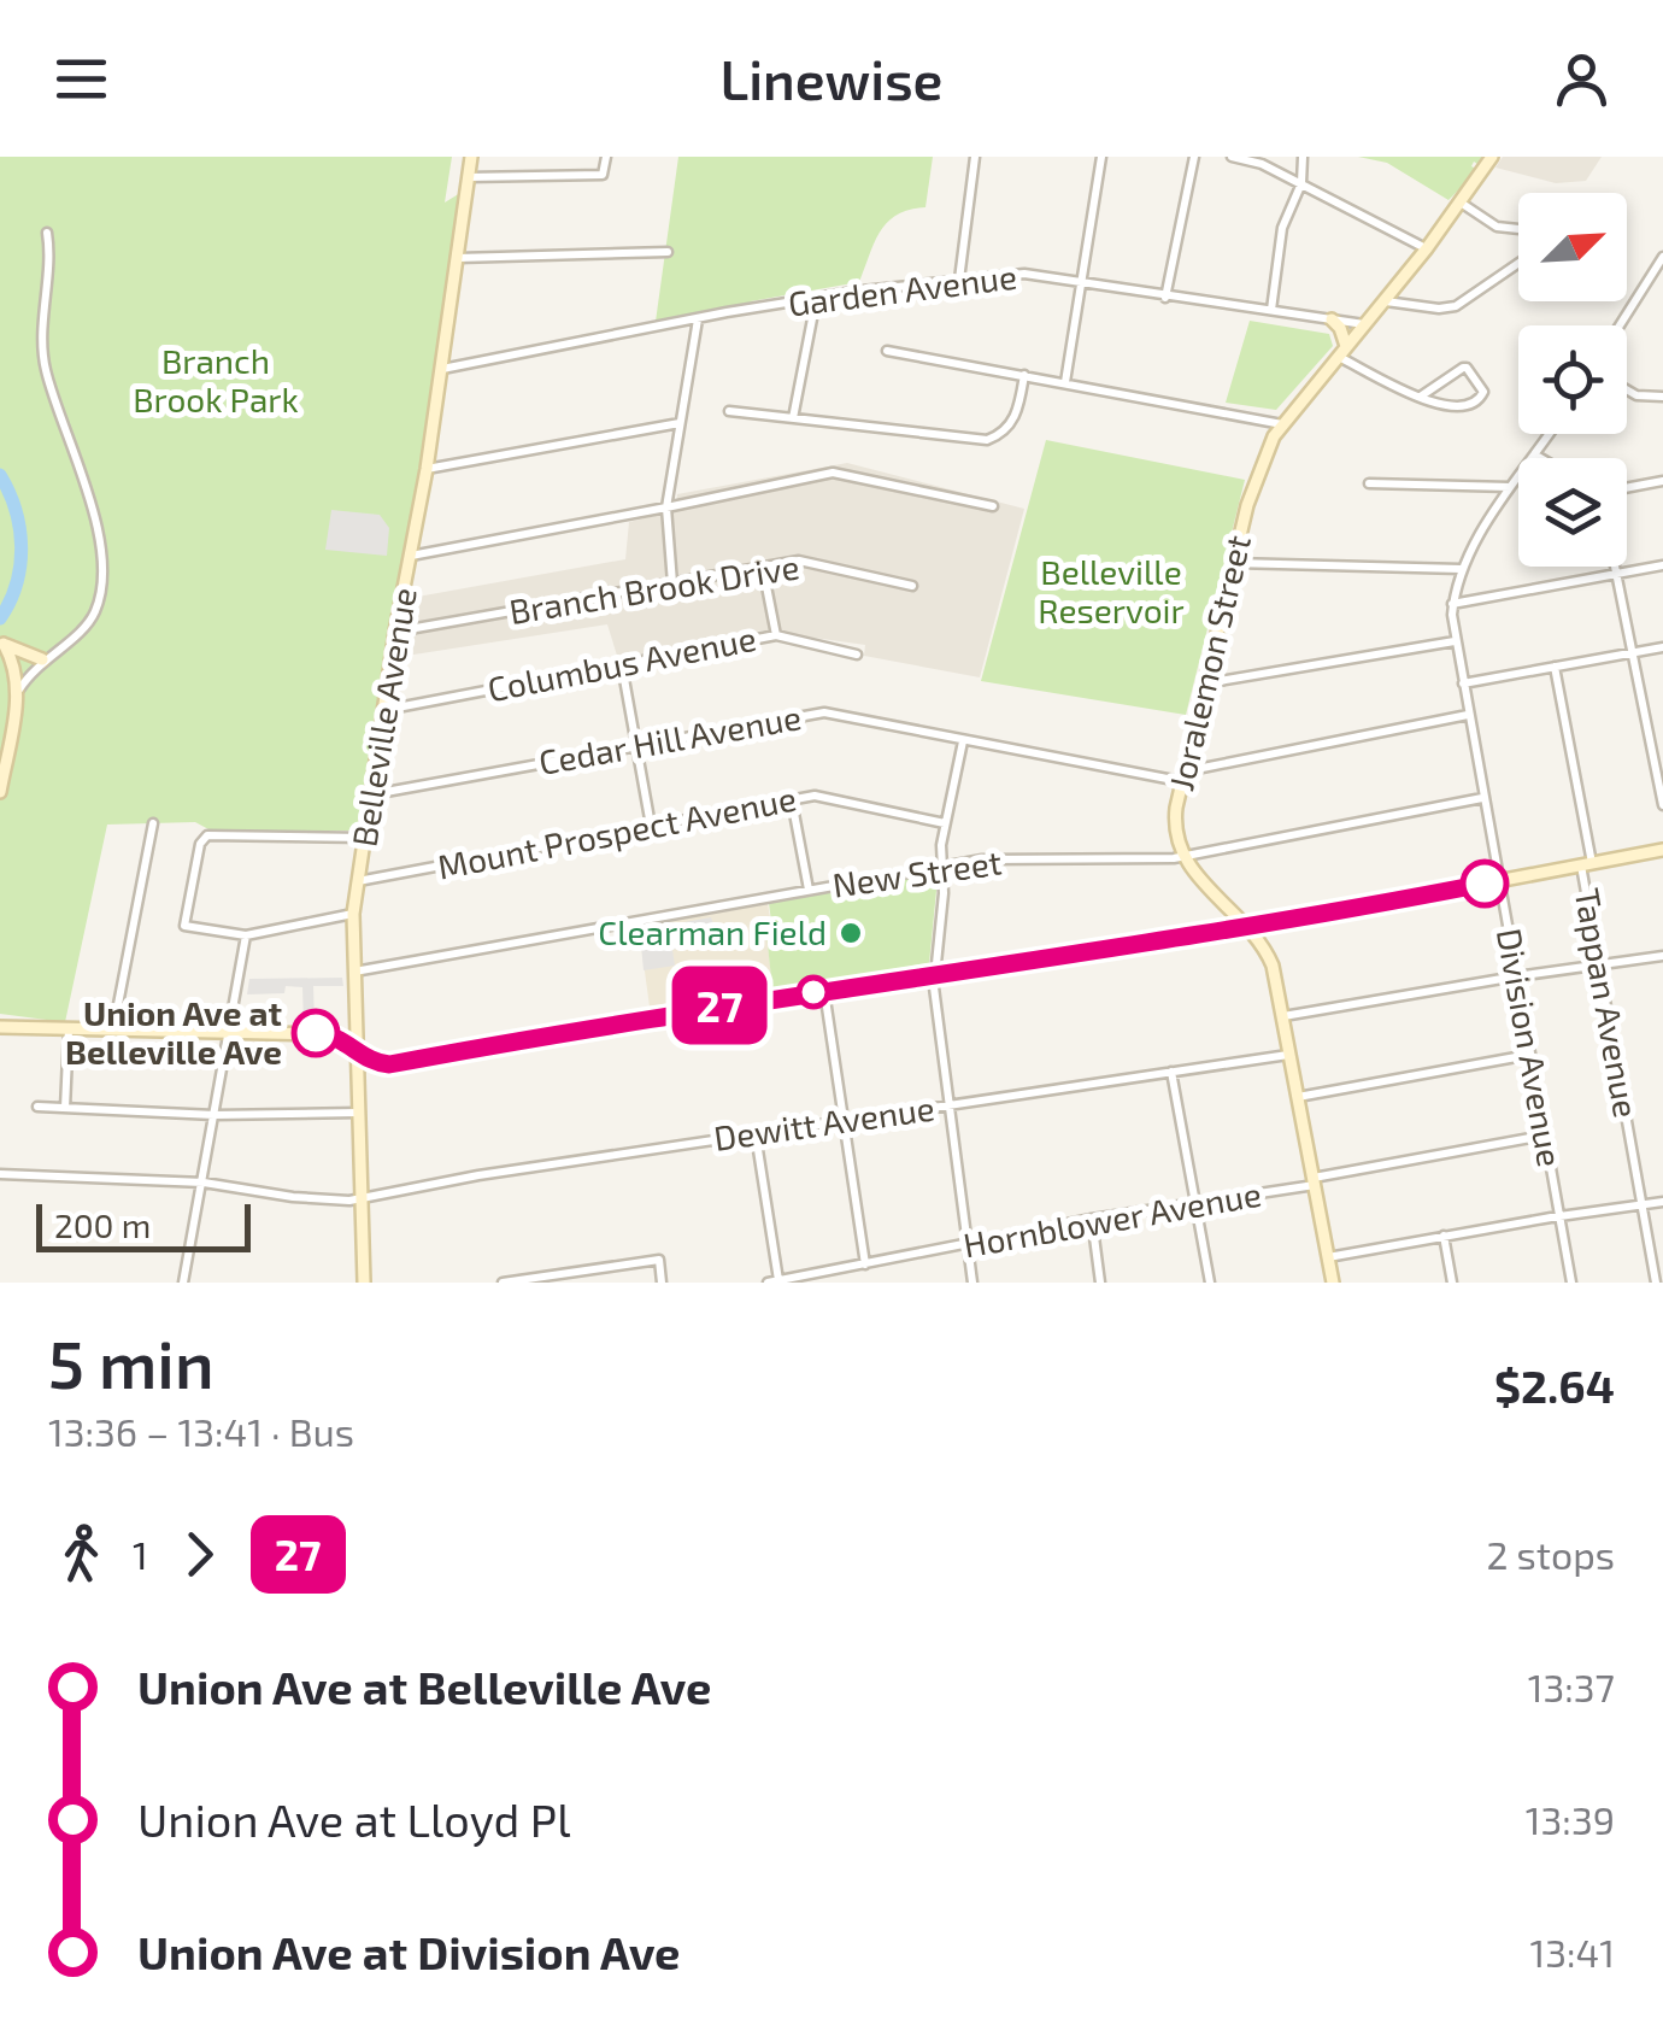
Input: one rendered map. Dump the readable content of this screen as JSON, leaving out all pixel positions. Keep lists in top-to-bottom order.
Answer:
{
  "streets": {
    "street": [
      "Garden Avenue",
      "Branch Brook Drive",
      "Joralemon Street",
      "Columbus Avenue",
      "Belleville Avenue",
      "Cedar Hill Avenue",
      "Mount Prospect Avenue",
      "New Street",
      "Tappan Avenue",
      "Division Avenue",
      "Dewitt Avenue",
      "Hornblower Avenue"
    ]
  },
  "crossings": [
    ["Garden Avenue", "Joralemon Street"],
    ["Garden Avenue", "Belleville Avenue"],
    ["Branch Brook Drive", "Belleville Avenue"],
    ["Joralemon Street", "Cedar Hill Avenue"],
    ["Joralemon Street", "New Street"],
    ["Columbus Avenue", "Belleville Avenue"],
    ["Belleville Avenue", "Cedar Hill Avenue"],
    ["Belleville Avenue", "Mount Prospect Avenue"],
    ["Belleville Avenue", "New Street"],
    ["Belleville Avenue", "Dewitt Avenue"],
    ["New Street", "Division Avenue"],
    ["Division Avenue", "Hornblower Avenue"]
  ],
  "parks": ["Branch Brook Park", "Belleville Reservoir"],
  "places": ["Clearman Field", "Union Ave at Belleville Ave"],
  "lines": ["bus line 27"],
  "scale_bar": "200 m",
  "north": "top right",
  "page": {
    "header": "Linewise",
    "on_map": "27",
    "scale": "200 m",
    "heading": ["5 min", "13:36 – 13:41 · Bus", "$2.64"],
    "legs": ["1", "27", "2 stops"],
    "list": [
      {
        "name": "Union Ave at Belleville Ave",
        "value": "13:37"
      },
      {
        "name": "Union Ave at Lloyd Pl",
        "value": "13:39"
      },
      {
        "name": "Union Ave at Division Ave",
        "value": "13:41"
      }
    ]
  }
}
